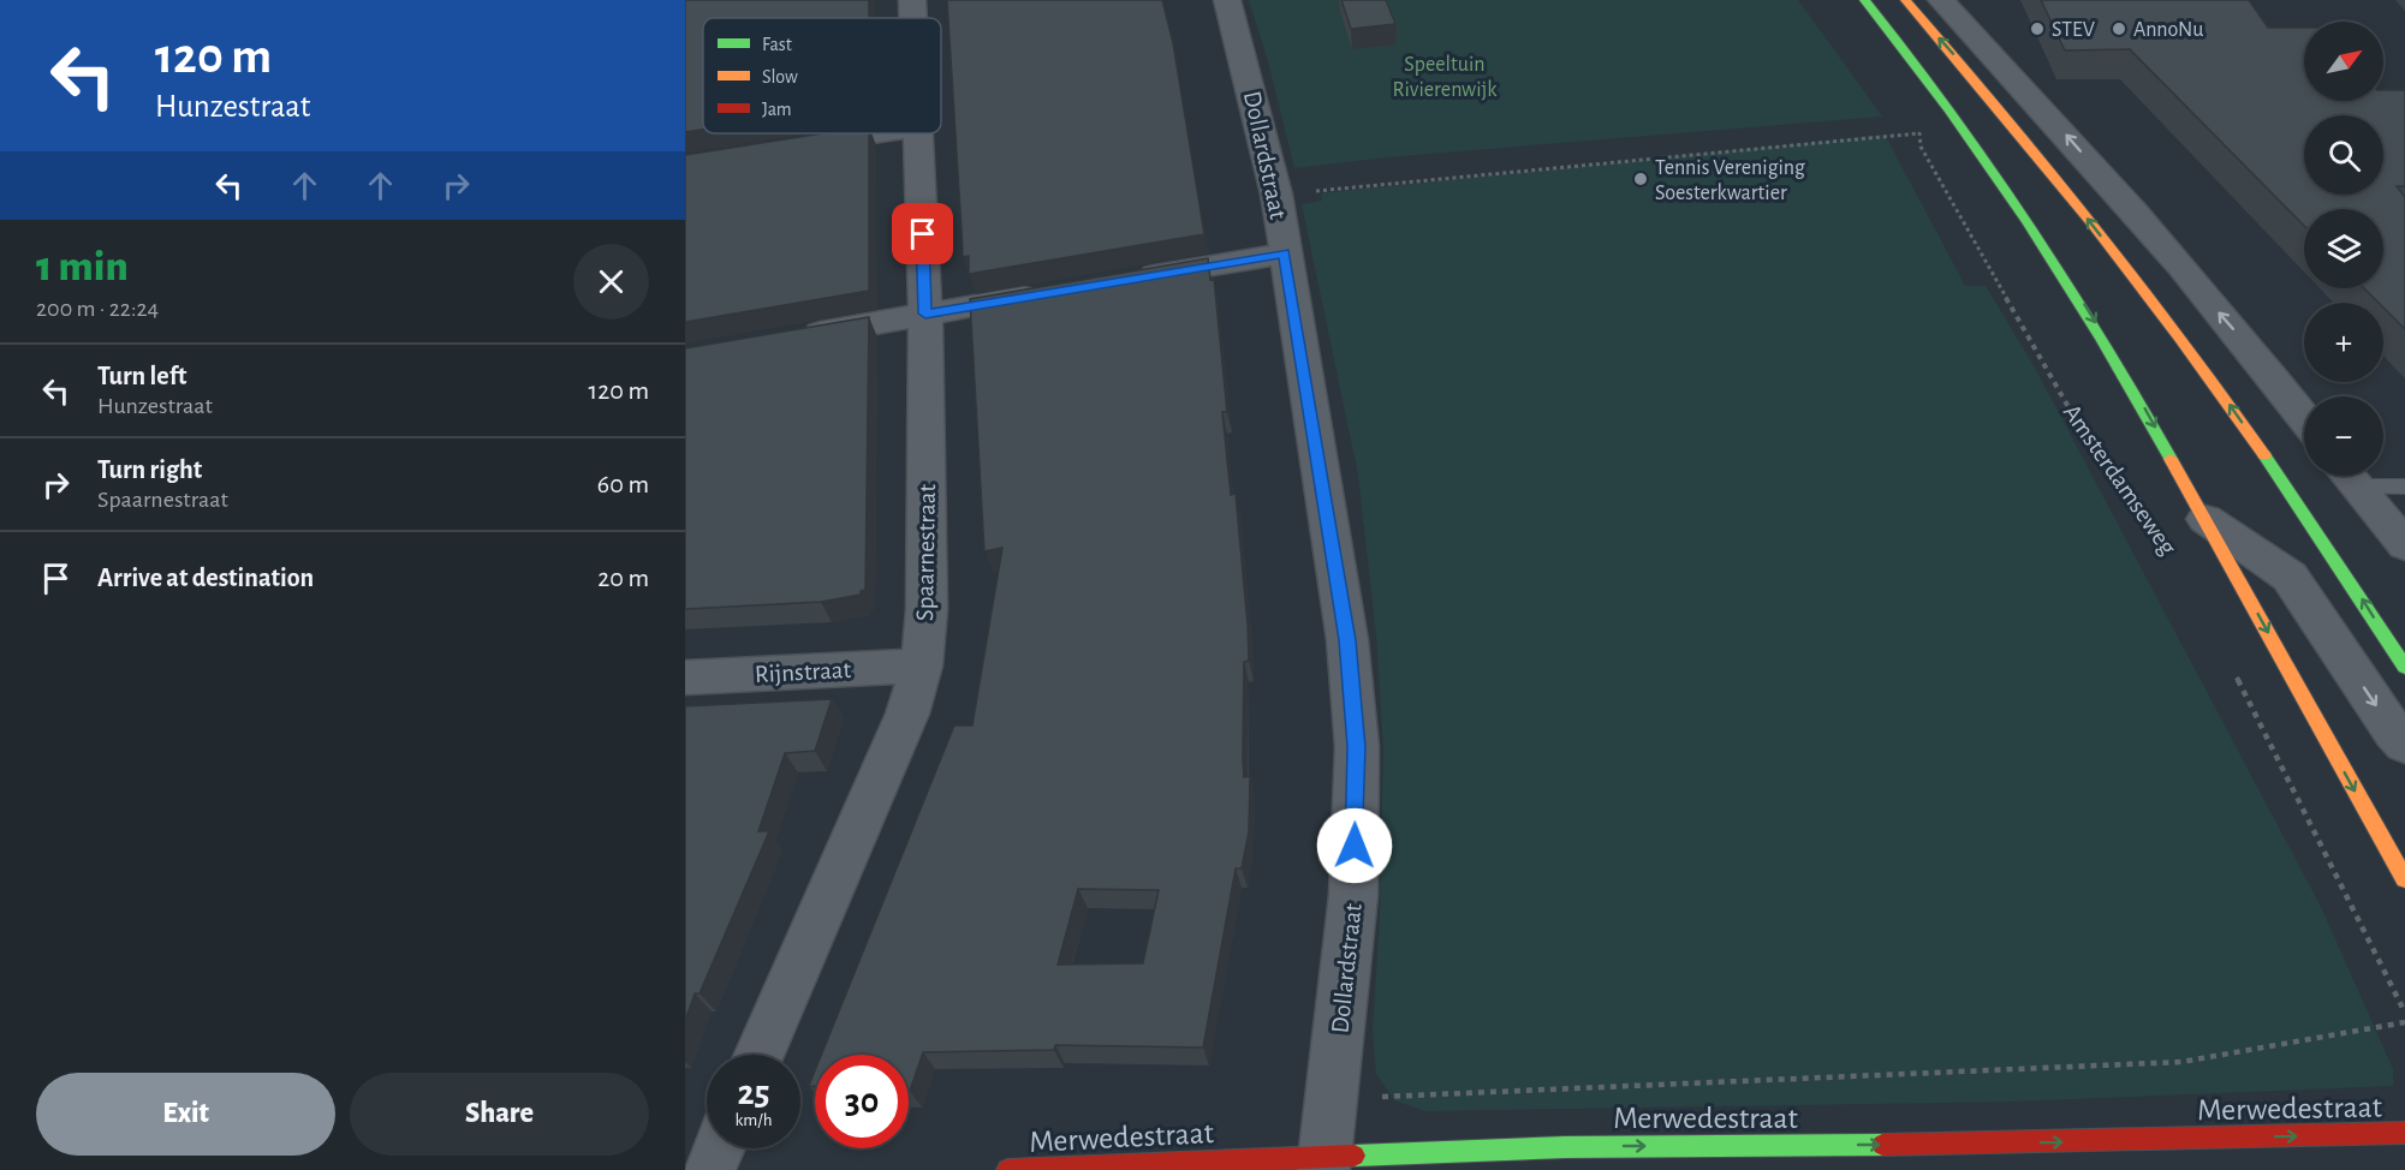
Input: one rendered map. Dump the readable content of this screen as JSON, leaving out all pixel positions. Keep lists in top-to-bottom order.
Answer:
{
  "streets": {
    "main road": ["Amsterdamseweg", "Merwedestraat"],
    "street": ["Dollardstraat", "Spaarnestraat", "Rijnstraat"]
  },
  "crossings": [
    ["Dollardstraat", "Merwedestraat"],
    ["Spaarnestraat", "Rijnstraat"]
  ],
  "one_way": ["Merwedestraat"],
  "parks": ["Speeltuin Rivierenwijk"],
  "places": ["STEV", "AnnoNu", "Tennis Vereniging Soesterkwartier"],
  "legend": ["Fast", "Slow", "Jam"],
  "north": "top right",
  "page": {
    "turn": ["120 m", "Hunzestraat"],
    "map_buttons": ["+", "−"],
    "heading": ["1 min", "200 m · 22:24"],
    "list": [
      {
        "name": "Turn left",
        "note": "Hunzestraat",
        "value": "120 m"
      },
      {
        "name": "Turn right",
        "note": "Spaarnestraat",
        "value": "60 m"
      },
      {
        "name": "Arrive at destination",
        "value": "20 m"
      }
    ],
    "speed": "25 km/h",
    "limit": "30",
    "buttons": ["Exit", "Share"]
  }
}
